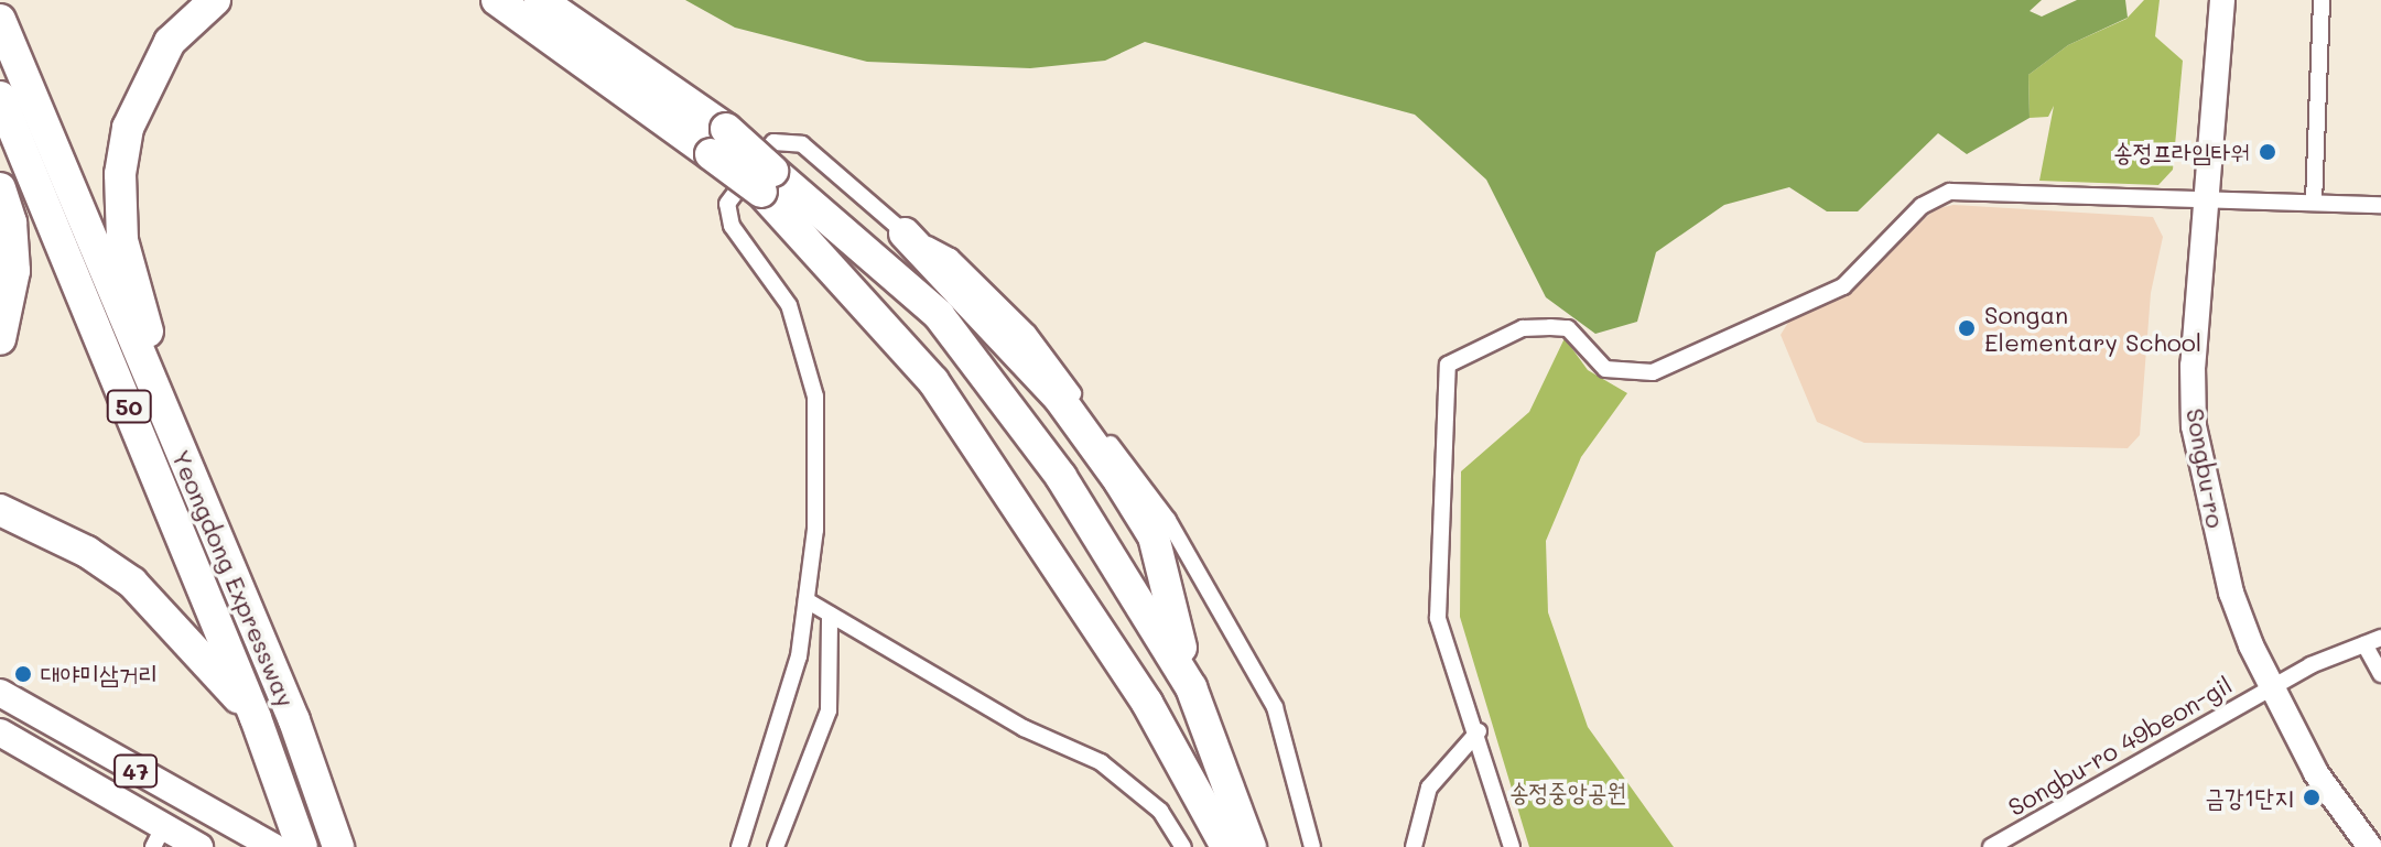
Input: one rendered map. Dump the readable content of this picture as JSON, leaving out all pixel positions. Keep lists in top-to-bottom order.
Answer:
{
  "streets": {
    "highway": ["50", "Yeongdong Expressway"],
    "main road": ["47"],
    "street": ["Songbu-ro", "Songbu-ro 49beon-gil"]
  },
  "crossings": [
    ["Songbu-ro", "Songbu-ro 49beon-gil"]
  ],
  "parks": ["송정중앙공원"],
  "places": [
    "송정프라임타워",
    "Songan Elementary School",
    "대야미삼거리",
    "금강1단지"
  ]
}
